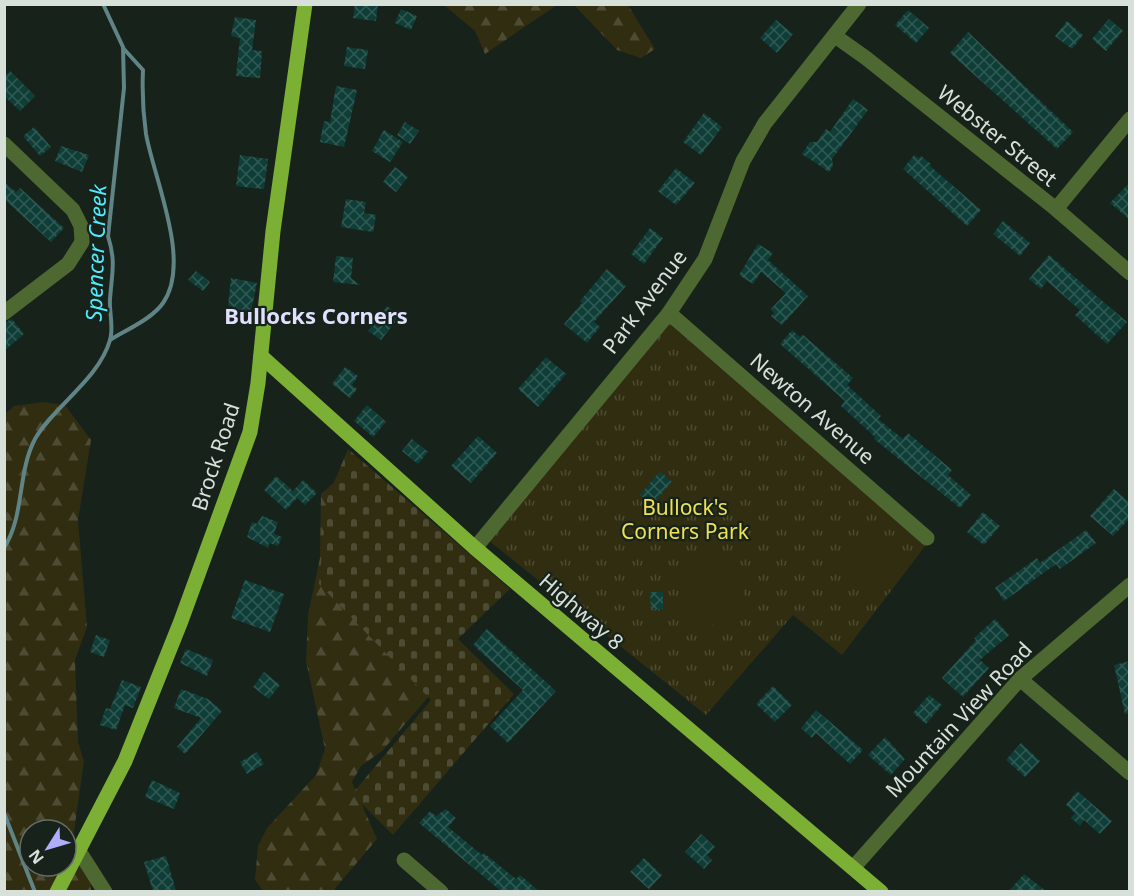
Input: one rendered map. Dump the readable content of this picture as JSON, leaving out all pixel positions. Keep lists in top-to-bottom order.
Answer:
{
  "streets": {
    "main road": ["Brock Road", "Highway 8"],
    "street": [
      "Webster Street",
      "Park Avenue",
      "Newton Avenue",
      "Mountain View Road"
    ]
  },
  "crossings": [
    ["Webster Street", "Park Avenue"],
    ["Park Avenue", "Newton Avenue"],
    ["Park Avenue", "Highway 8"],
    ["Brock Road", "Highway 8"],
    ["Highway 8", "Mountain View Road"]
  ],
  "districts": ["Bullocks Corners"],
  "water": ["Spencer Creek"],
  "parks": ["Bullock's Corners Park"],
  "north": "bottom left"
}
